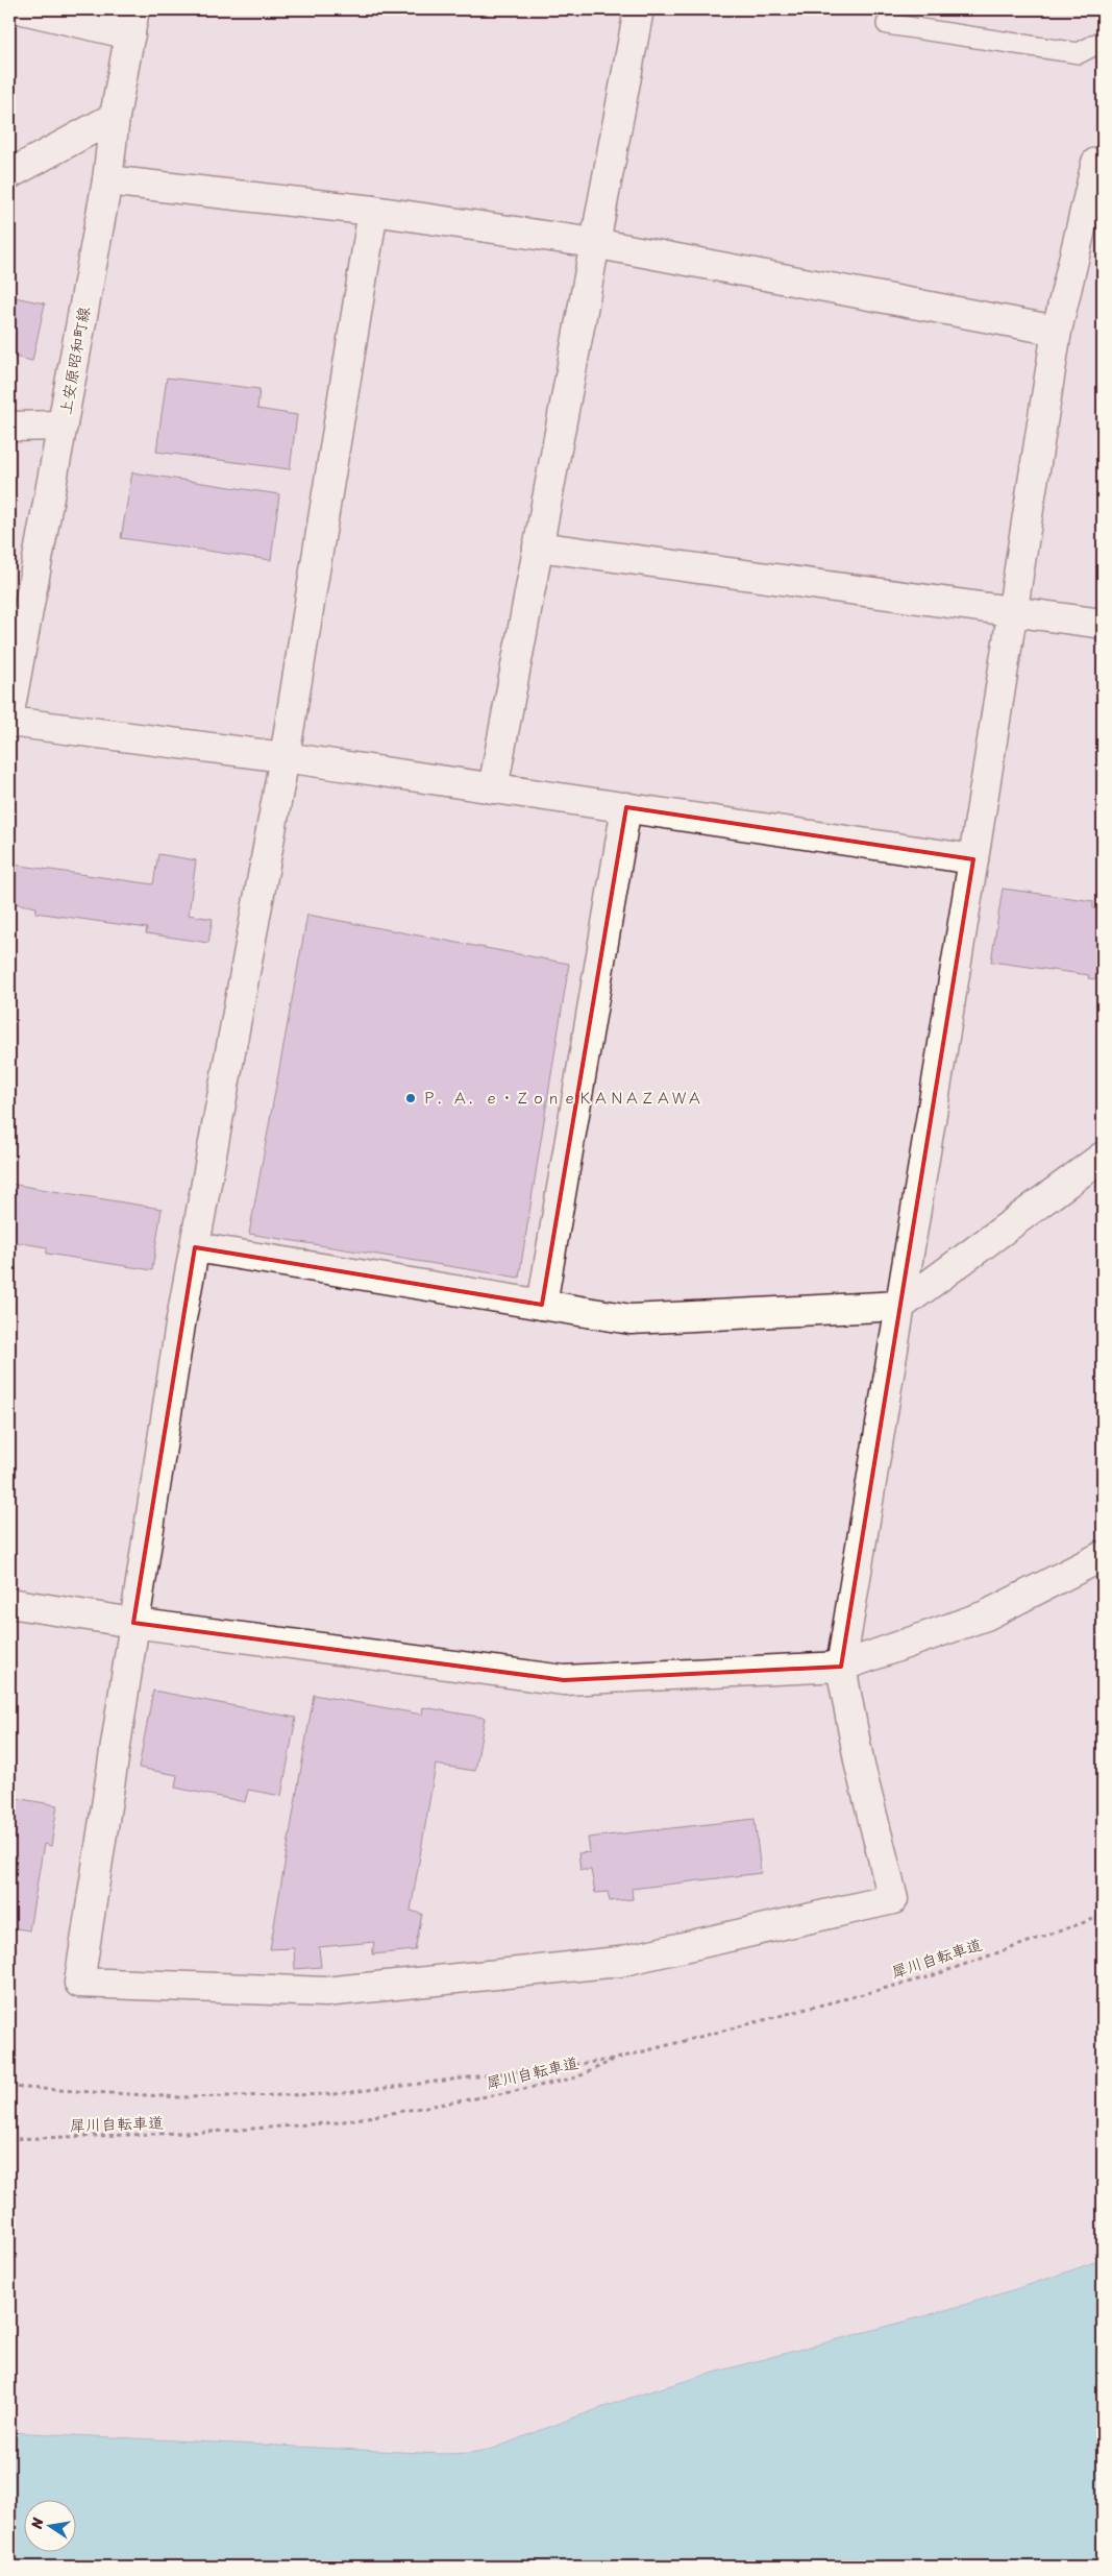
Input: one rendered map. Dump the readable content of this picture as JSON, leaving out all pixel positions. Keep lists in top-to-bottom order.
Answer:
{
  "streets": {
    "street": ["上安原昭和町線"],
    "path": ["犀川自転車道"]
  },
  "places": ["Ｐ．Ａ．ｅ・ＺｏｎｅＫＡＮＡＺＡＷＡ"],
  "north": "left"
}
